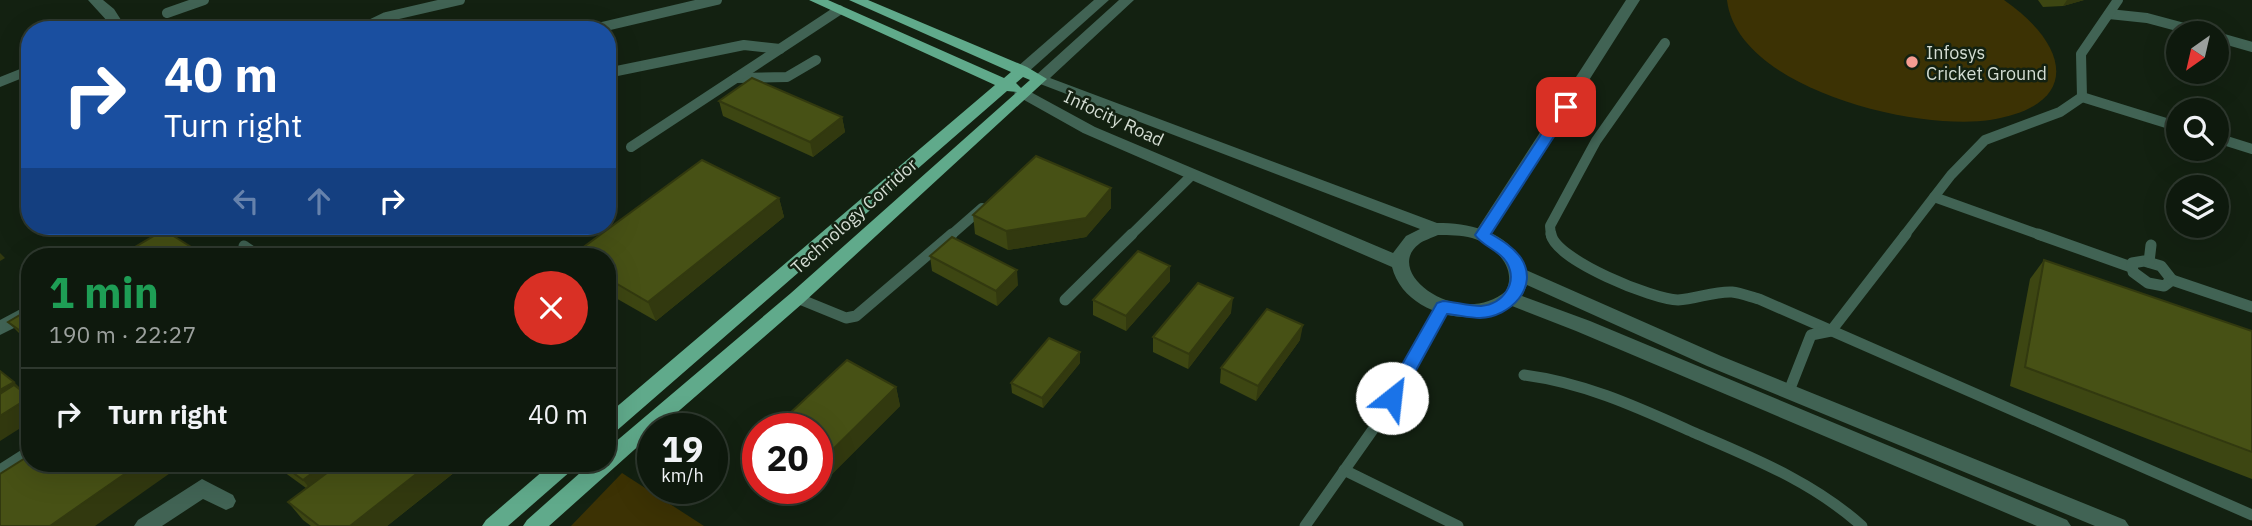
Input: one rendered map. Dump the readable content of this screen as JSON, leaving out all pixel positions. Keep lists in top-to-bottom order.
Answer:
{
  "streets": {
    "main road": ["Infocity Road", "Technology Corridor"]
  },
  "crossings": [
    ["Infocity Road", "Technology Corridor"]
  ],
  "places": ["Infosys Cricket Ground"],
  "north": "bottom left",
  "page": {
    "turn": ["40 m", "Turn right"],
    "heading": ["1 min", "190 m · 22:27"],
    "list": [
      {
        "name": "Turn right",
        "value": "40 m"
      }
    ],
    "speed": "19 km/h",
    "limit": "20"
  }
}
